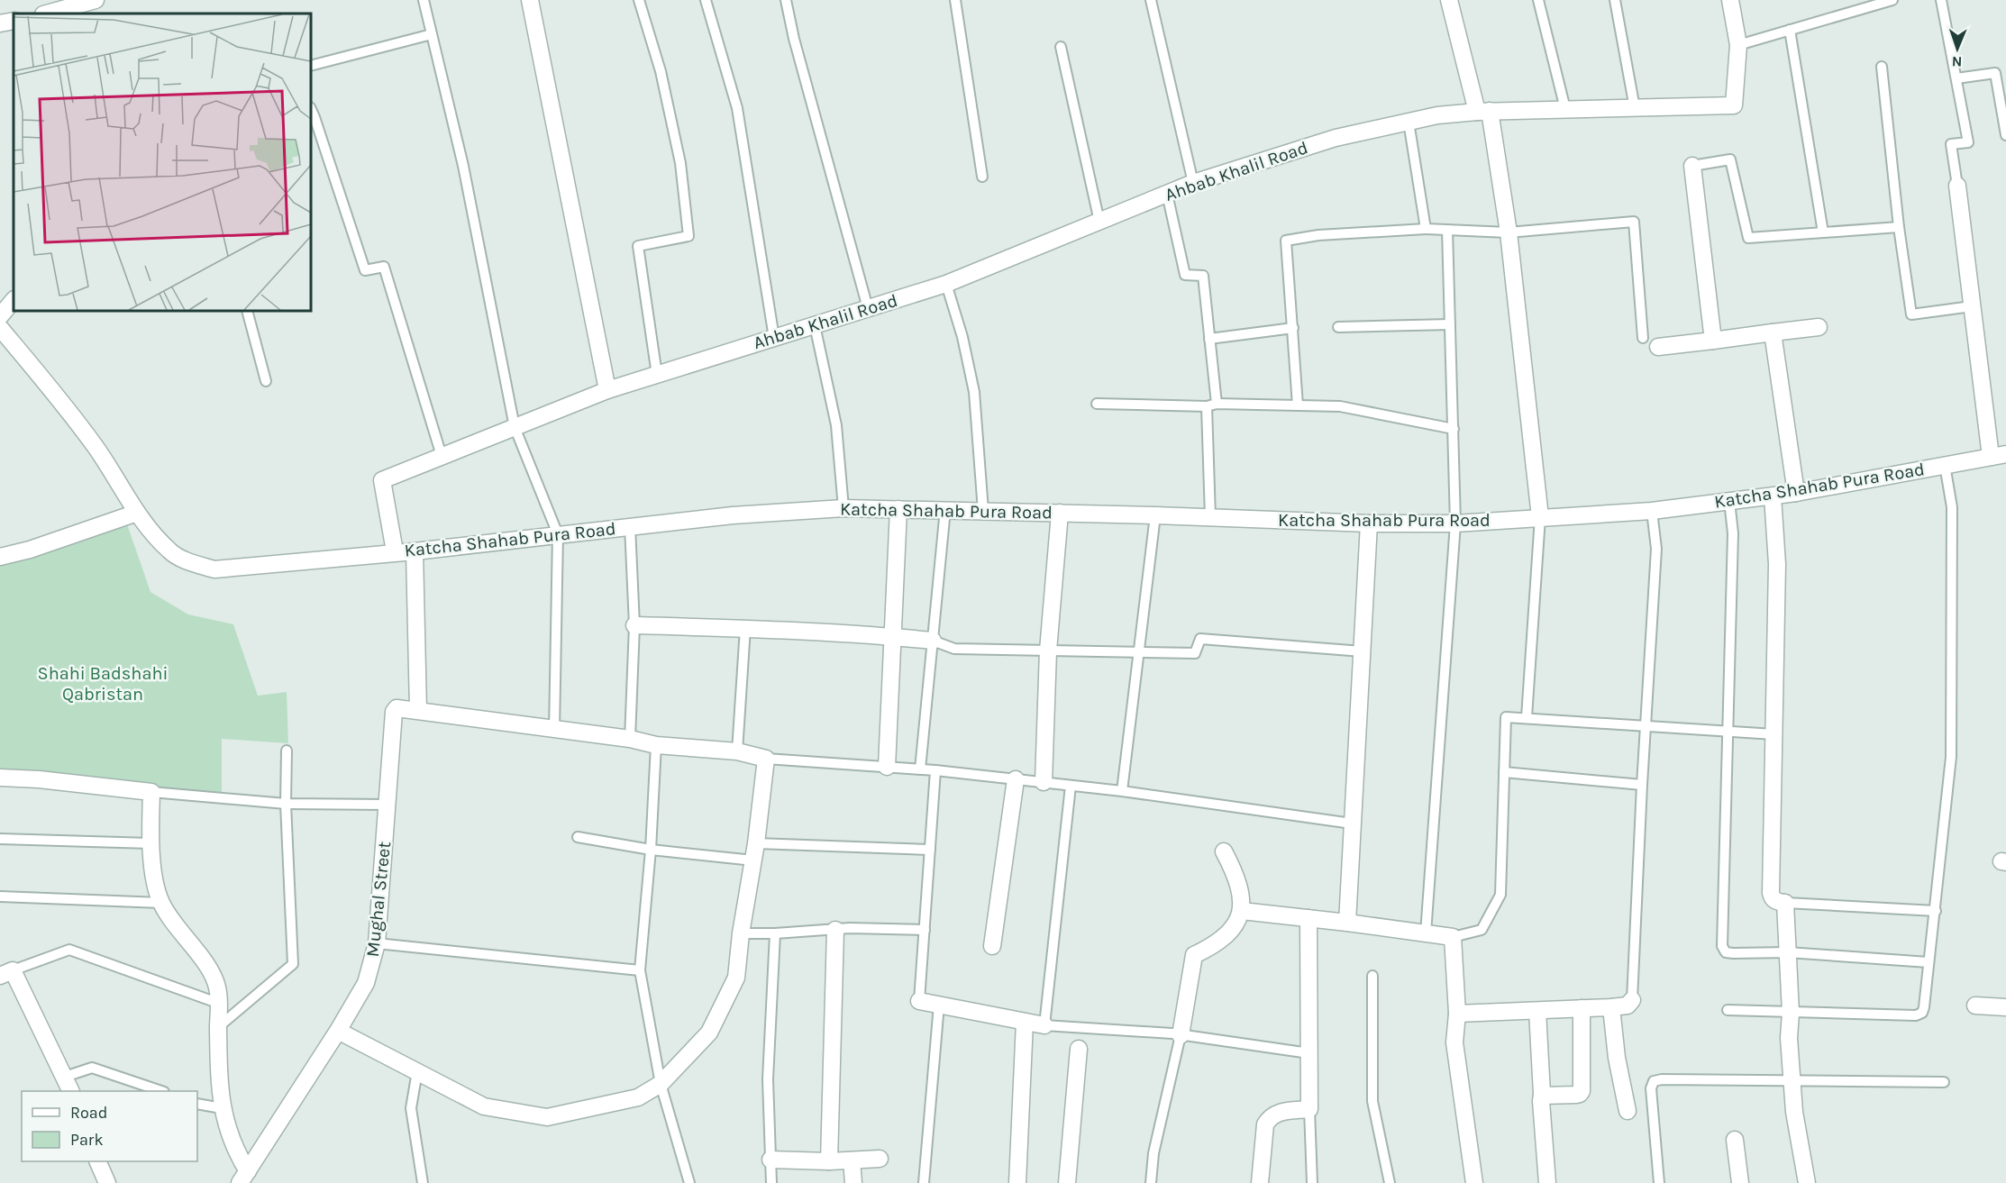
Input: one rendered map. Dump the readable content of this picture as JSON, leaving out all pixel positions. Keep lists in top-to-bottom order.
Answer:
{
  "streets": {
    "street": ["Ahbab Khalil Road", "Katcha Shahab Pura Road", "Mughal Street"]
  },
  "crossings": [
    ["Ahbab Khalil Road", "Katcha Shahab Pura Road"]
  ],
  "parks": ["Shahi Badshahi Qabristan"],
  "legend": ["Road", "Park"],
  "north": "bottom"
}
